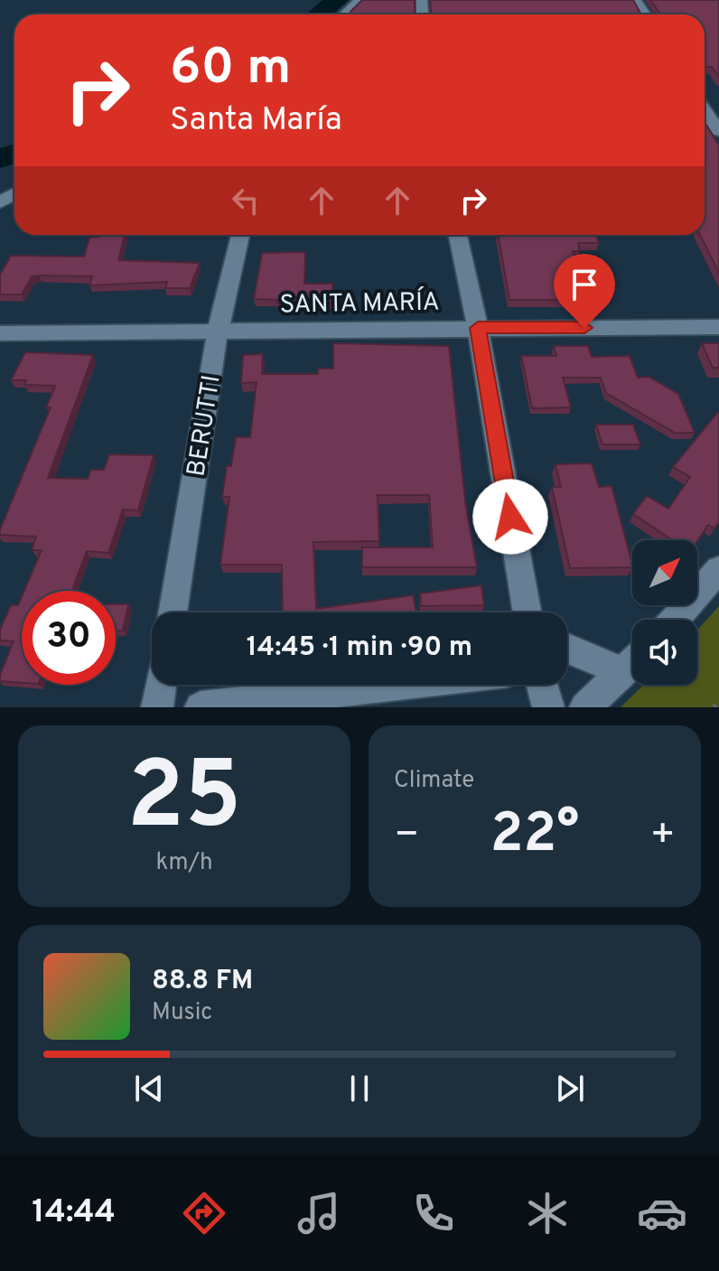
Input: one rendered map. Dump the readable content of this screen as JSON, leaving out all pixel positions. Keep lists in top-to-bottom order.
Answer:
{
  "streets": {
    "street": ["SANTA MARÍA", "BERUTTI"]
  },
  "crossings": [
    ["SANTA MARÍA", "BERUTTI"]
  ],
  "north": "top right",
  "page": {
    "turn": ["60 m", "Santa María"],
    "limit": "30",
    "trip": "14:45 · 1 min · 90 m",
    "tile": [
      ["25", "km/h"],
      "Climate"
    ],
    "heat": ["−", "22°", "+"],
    "song": ["88.8 FM", "Music"],
    "tabs": "14:44"
  }
}
